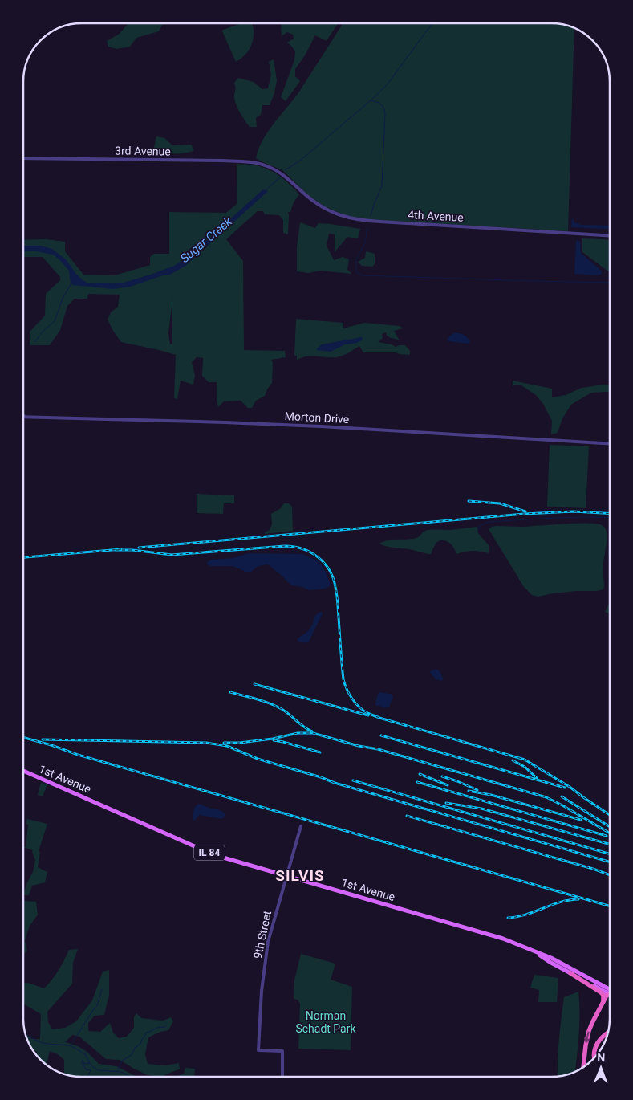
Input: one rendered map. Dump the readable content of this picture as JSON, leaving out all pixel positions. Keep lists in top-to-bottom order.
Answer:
{
  "streets": {
    "main road": ["1st Avenue", "IL 84"],
    "street": [
      "3rd Avenue",
      "4th Avenue",
      "Morton Drive",
      "9th Street"
    ]
  },
  "crossings": [
    ["3rd Avenue", "4th Avenue"],
    ["1st Avenue", "9th Street"]
  ],
  "districts": ["SILVIS"],
  "water": ["Sugar Creek"],
  "parks": ["Norman Schadt Park"],
  "north": "top"
}
